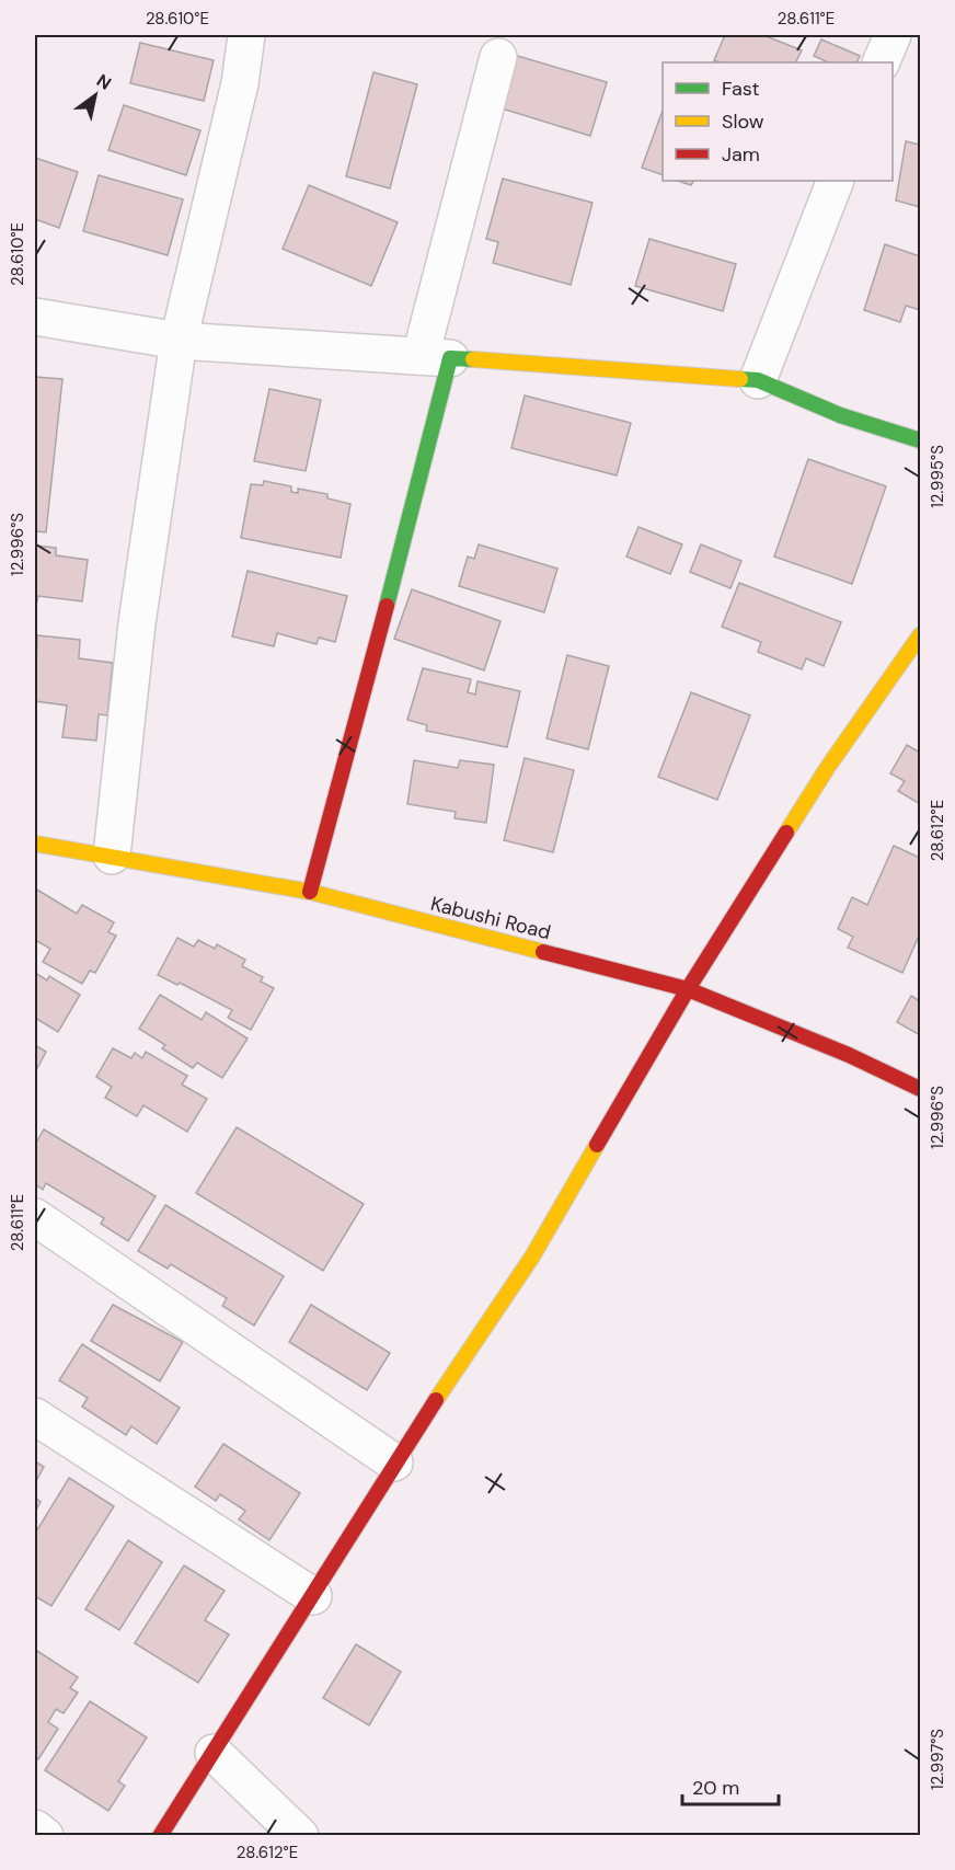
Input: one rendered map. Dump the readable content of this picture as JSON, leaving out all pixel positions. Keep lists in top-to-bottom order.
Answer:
{
  "streets": {
    "street": ["Kabushi Road"]
  },
  "legend": ["Fast", "Slow", "Jam"],
  "scale_bar": "20 m",
  "north": "top right",
  "coordinates": [
    "28.610°E",
    "28.611°E",
    "12.995°S",
    "12.996°S",
    "28.612°E",
    "12.997°S"
  ]
}
